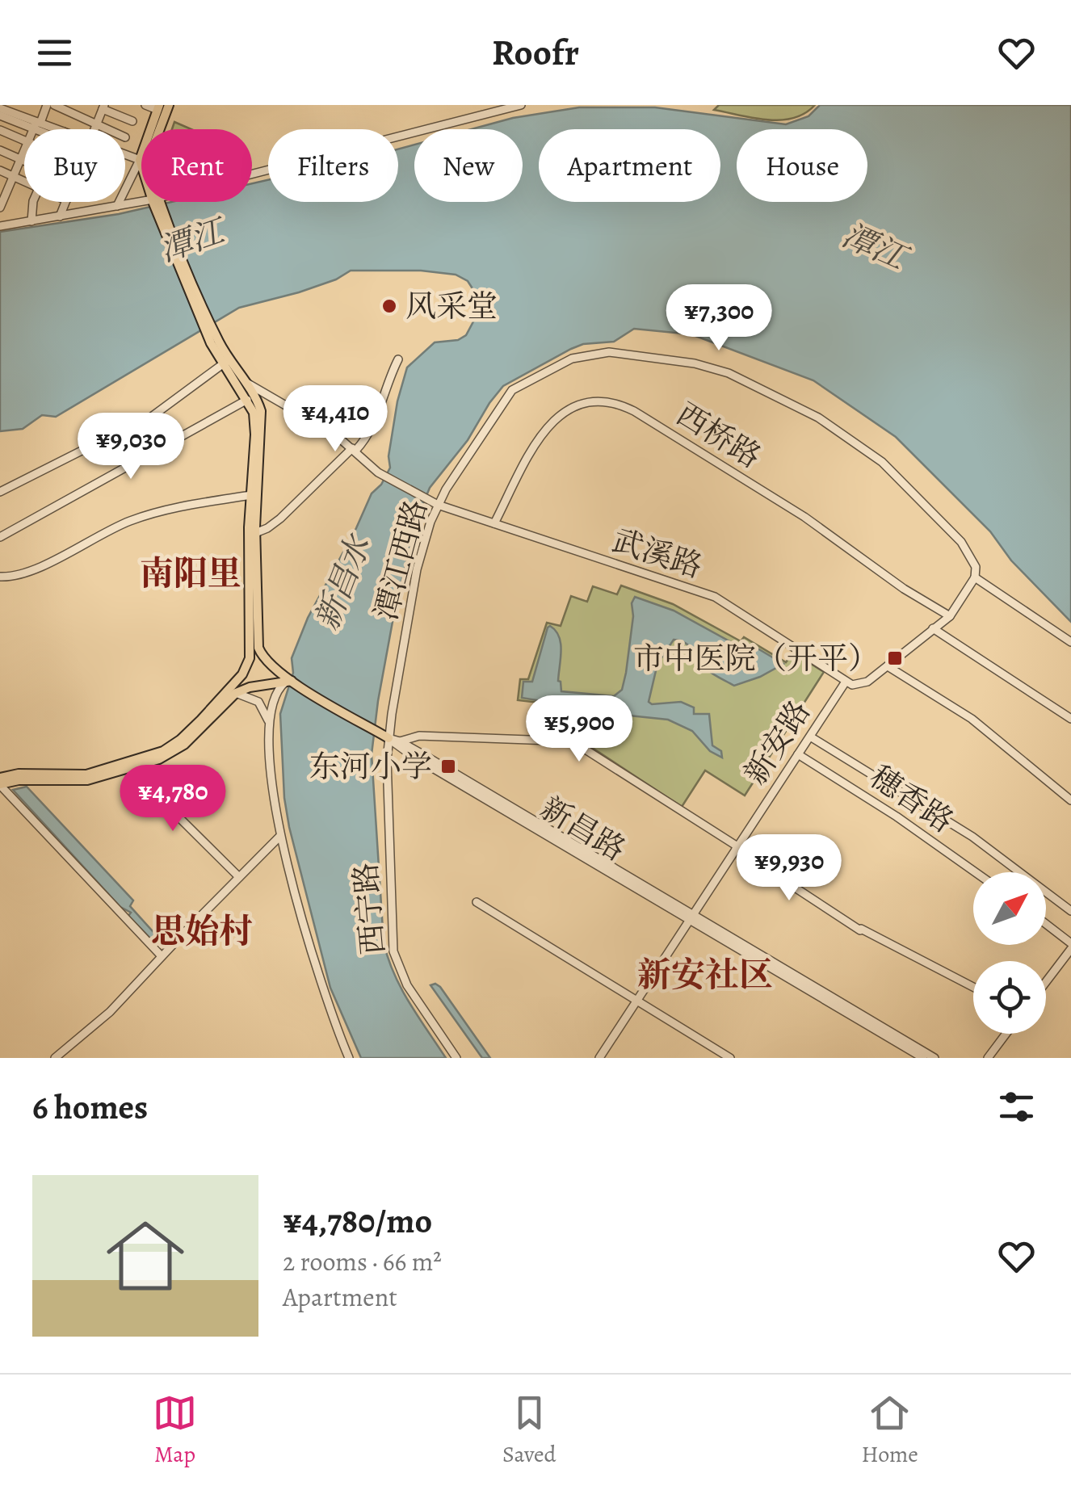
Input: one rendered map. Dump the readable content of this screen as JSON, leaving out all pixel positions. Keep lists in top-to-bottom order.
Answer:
{
  "streets": {
    "street": [
      "西桥路",
      "武溪路",
      "潭江西路",
      "新安路",
      "穗香路",
      "新昌路",
      "西宁路"
    ]
  },
  "crossings": [
    ["西桥路", "武溪路"],
    ["西桥路", "新安路"],
    ["武溪路", "潭江西路"],
    ["武溪路", "新安路"],
    ["潭江西路", "新安路"],
    ["潭江西路", "新昌路"],
    ["潭江西路", "西宁路"],
    ["新安路", "穗香路"],
    ["新安路", "新昌路"],
    ["新昌路", "西宁路"]
  ],
  "districts": ["南阳里", "思始村", "新安社区"],
  "water": ["潭江", "新昌水"],
  "places": {
    "other": ["风采堂"],
    "transit": ["市中医院（开平）", "东河小学"]
  },
  "north": "top right",
  "page": {
    "header": "Roofr",
    "chip": [
      "Buy",
      "Rent",
      "Filters",
      "New",
      "Apartment",
      "House"
    ],
    "price": [
      "¥7,300",
      "¥4,410",
      "¥9,030",
      "¥5,900",
      "¥4,780",
      "¥9,930"
    ],
    "heading": "6 homes",
    "list": [
      {
        "name": "¥4,780/mo",
        "note": "2 rooms · 66 m² · Apartment"
      }
    ],
    "tabs": ["Map", "Saved", "Home"]
  }
}
